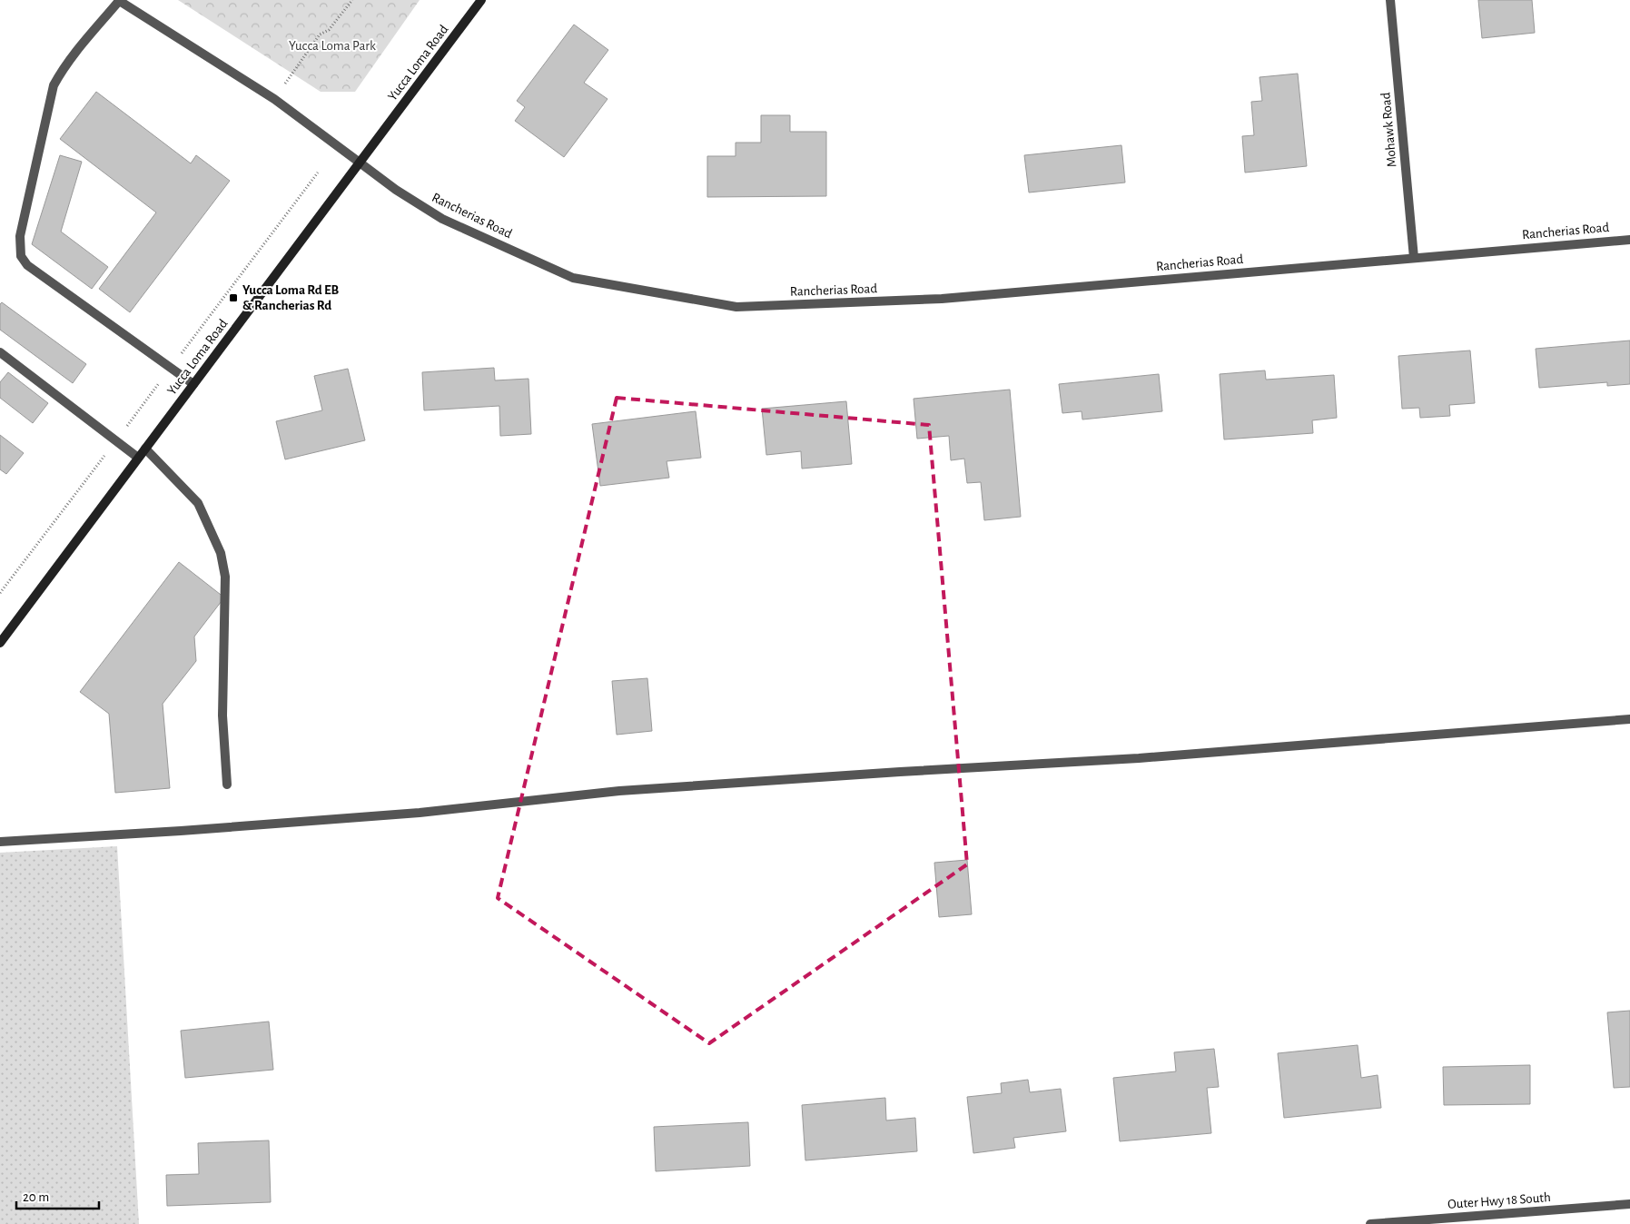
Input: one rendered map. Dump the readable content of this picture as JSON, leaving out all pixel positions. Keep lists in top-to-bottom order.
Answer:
{
  "streets": {
    "main road": ["Yucca Loma Road"],
    "street": ["Mohawk Road", "Rancherias Road", "Outer Hwy 18 South"]
  },
  "crossings": [
    ["Yucca Loma Road", "Rancherias Road"],
    ["Mohawk Road", "Rancherias Road"]
  ],
  "parks": ["Yucca Loma Park"],
  "places": {
    "transit": ["Yucca Loma Rd EB & Rancherias Rd"]
  },
  "scale_bar": "20 m"
}
